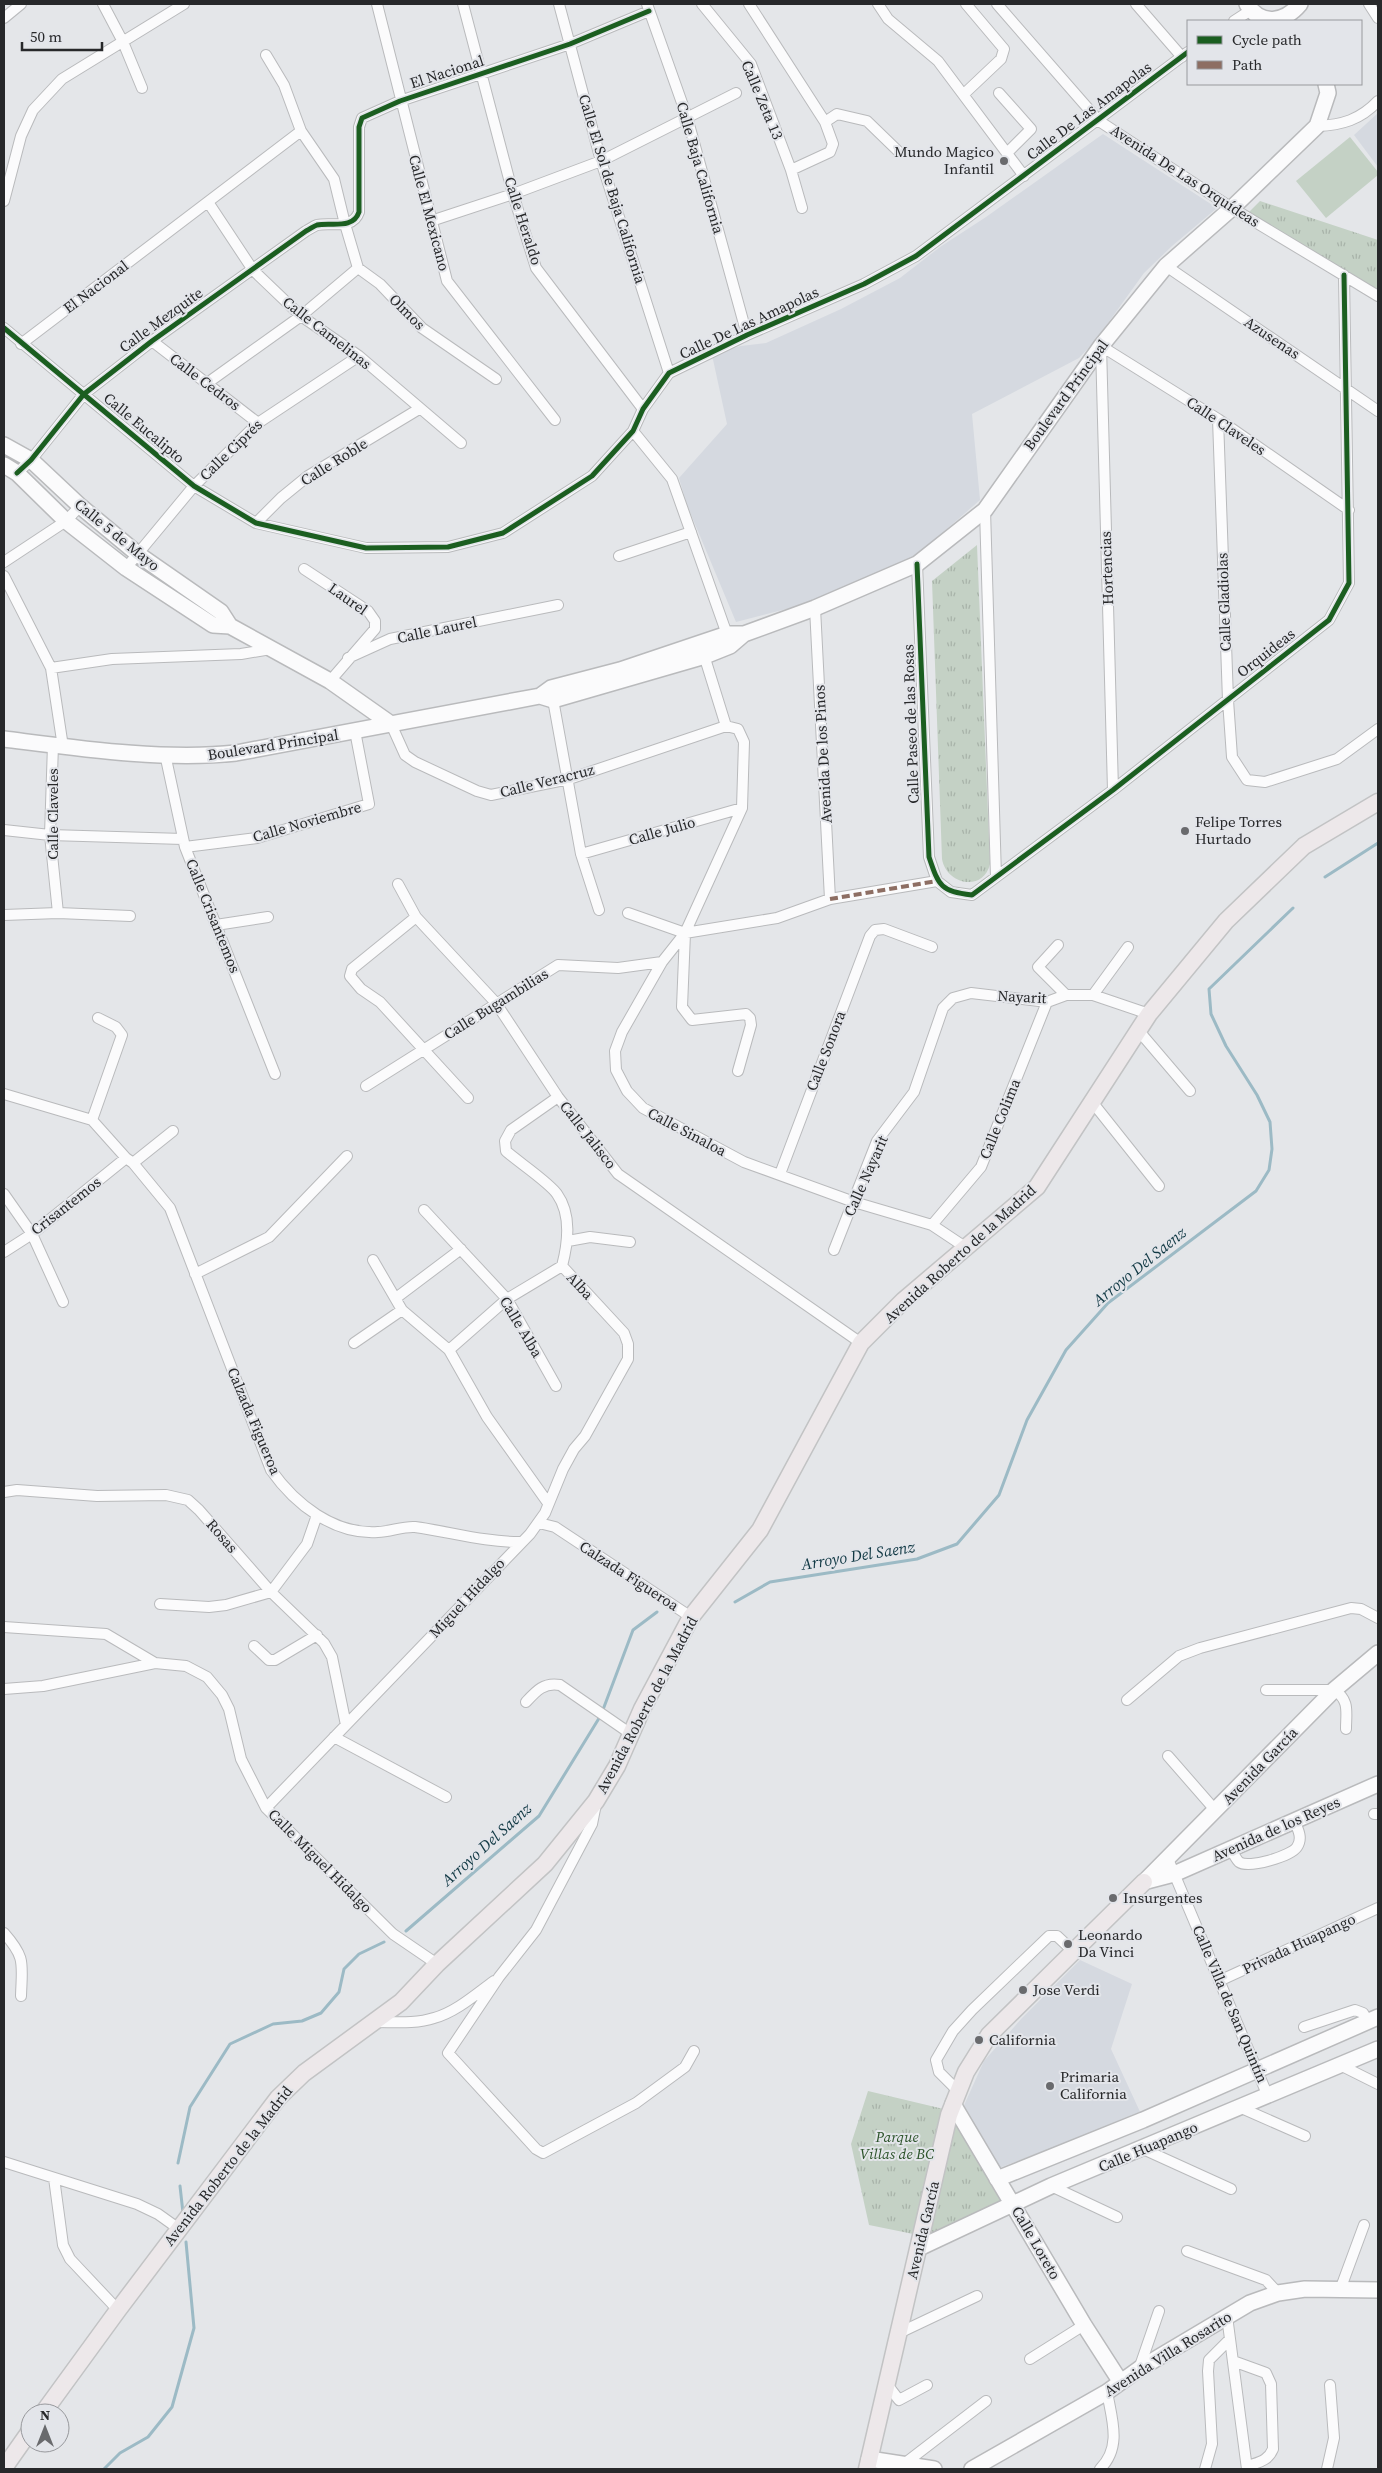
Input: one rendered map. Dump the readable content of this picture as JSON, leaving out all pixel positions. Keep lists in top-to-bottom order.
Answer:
{
  "streets": {
    "main road": ["Avenida Roberto de la Madrid", "Avenida García"],
    "street": [
      "El Nacional",
      "Calle Zeta 13",
      "Calle De Las Amapolas",
      "Calle Baja California",
      "Avenida De Las Orquídeas",
      "Calle El Sol de Baja California",
      "Calle El Mexicano",
      "Calle Heraldo",
      "Olmos",
      "Calle Mezquite",
      "Calle Camelinas",
      "Azusenas",
      "Calle Cedros",
      "Boulevard Principal",
      "Calle Claveles",
      "Calle Eucalipto",
      "Calle Ciprés",
      "Calle Roble",
      "Calle 5 de Mayo",
      "Hortencias",
      "Laurel",
      "Calle Gladiolas",
      "Calle Laurel",
      "Orquideas",
      "Calle Paseo de las Rosas",
      "Avenida De los Pinos",
      "Calle Veracruz",
      "Calle Noviembre",
      "Calle Julio",
      "Calle Crisantemos",
      "Nayarit",
      "Calle Bugambilias",
      "Calle Sonora",
      "Calle Colima",
      "Calle Sinaloa",
      "Calle Jalisco",
      "Calle Nayarit",
      "Crisantemos",
      "Alba",
      "Calle Alba",
      "Calzada Figueroa",
      "Rosas",
      "Miguel Hidalgo",
      "Avenida de los Reyes",
      "Calle Miguel Hidalgo",
      "Privada Huapango",
      "Calle Villa de San Quintín",
      "Calle Huapango",
      "Calle Loreto",
      "Avenida Villa Rosarito"
    ]
  },
  "crossings": [
    ["El Nacional", "Calle Baja California"],
    ["El Nacional", "Calle El Sol de Baja California"],
    ["El Nacional", "Calle El Mexicano"],
    ["El Nacional", "Calle Heraldo"],
    ["El Nacional", "Calle Mezquite"],
    ["El Nacional", "Calle Camelinas"],
    ["El Nacional", "Calle Eucalipto"],
    ["Calle De Las Amapolas", "Calle Baja California"],
    ["Calle De Las Amapolas", "Avenida De Las Orquídeas"],
    ["Calle De Las Amapolas", "Calle El Sol de Baja California"],
    ["Calle De Las Amapolas", "Calle Heraldo"],
    ["Calle De Las Amapolas", "Calle Eucalipto"],
    ["Calle De Las Amapolas", "Calle Roble"],
    ["Avenida De Las Orquídeas", "Boulevard Principal"],
    ["Avenida De Las Orquídeas", "Orquideas"],
    ["Calle Mezquite", "Calle Camelinas"],
    ["Calle Mezquite", "Calle Cedros"],
    ["Calle Mezquite", "Calle Eucalipto"],
    ["Calle Mezquite", "Calle 5 de Mayo"],
    ["Calle Camelinas", "Calle Ciprés"],
    ["Calle Camelinas", "Calle Roble"],
    ["Azusenas", "Boulevard Principal"],
    ["Azusenas", "Orquideas"],
    ["Calle Cedros", "Calle Ciprés"],
    ["Boulevard Principal", "Calle Claveles"],
    ["Boulevard Principal", "Calle 5 de Mayo"],
    ["Boulevard Principal", "Hortencias"],
    ["Boulevard Principal", "Calle Paseo de las Rosas"],
    ["Boulevard Principal", "Avenida De los Pinos"],
    ["Boulevard Principal", "Calle Veracruz"],
    ["Boulevard Principal", "Calle Noviembre"],
    ["Boulevard Principal", "Calle Crisantemos"],
    ["Calle Claveles", "Hortencias"],
    ["Calle Claveles", "Calle Gladiolas"],
    ["Calle Claveles", "Orquideas"],
    ["Calle Claveles", "Calle Noviembre"],
    ["Calle Eucalipto", "Calle Ciprés"],
    ["Calle Eucalipto", "Calle Roble"],
    ["Calle Ciprés", "Calle 5 de Mayo"],
    ["Calle 5 de Mayo", "Calle Laurel"],
    ["Calle 5 de Mayo", "Calle Veracruz"],
    ["Hortencias", "Orquideas"],
    ["Laurel", "Calle Laurel"],
    ["Calle Gladiolas", "Orquideas"],
    ["Orquideas", "Calle Paseo de las Rosas"],
    ["Calle Noviembre", "Calle Crisantemos"],
    ["Calle Julio", "Calle Sinaloa"],
    ["Nayarit", "Calle Colima"],
    ["Nayarit", "Calle Nayarit"],
    ["Nayarit", "Avenida Roberto de la Madrid"],
    ["Calle Bugambilias", "Calle Sinaloa"],
    ["Calle Bugambilias", "Calle Jalisco"],
    ["Calle Sonora", "Calle Sinaloa"],
    ["Calle Colima", "Calle Sinaloa"],
    ["Calle Sinaloa", "Calle Nayarit"],
    ["Calle Sinaloa", "Avenida Roberto de la Madrid"],
    ["Calle Jalisco", "Avenida Roberto de la Madrid"],
    ["Crisantemos", "Calzada Figueroa"],
    ["Avenida Roberto de la Madrid", "Calzada Figueroa"],
    ["Avenida Roberto de la Madrid", "Calle Miguel Hidalgo"],
    ["Alba", "Calle Alba"],
    ["Alba", "Miguel Hidalgo"],
    ["Calzada Figueroa", "Miguel Hidalgo"],
    ["Rosas", "Miguel Hidalgo"],
    ["Miguel Hidalgo", "Calle Miguel Hidalgo"],
    ["Avenida García", "Avenida de los Reyes"],
    ["Avenida García", "Calle Villa de San Quintín"],
    ["Avenida García", "Calle Huapango"],
    ["Avenida García", "Calle Loreto"],
    ["Avenida de los Reyes", "Calle Villa de San Quintín"],
    ["Privada Huapango", "Calle Villa de San Quintín"],
    ["Calle Villa de San Quintín", "Calle Huapango"],
    ["Calle Huapango", "Calle Loreto"],
    ["Calle Loreto", "Avenida Villa Rosarito"]
  ],
  "water": ["Arroyo Del Saenz"],
  "parks": ["Parque Villas de BC"],
  "places": [
    "Mundo Magico Infantil",
    "Felipe Torres Hurtado",
    "Insurgentes",
    "Leonardo Da Vinci",
    "Jose Verdi",
    "California",
    "Primaria California"
  ],
  "legend": ["Cycle path", "Path"],
  "scale_bar": "50 m",
  "north": "top"
}
